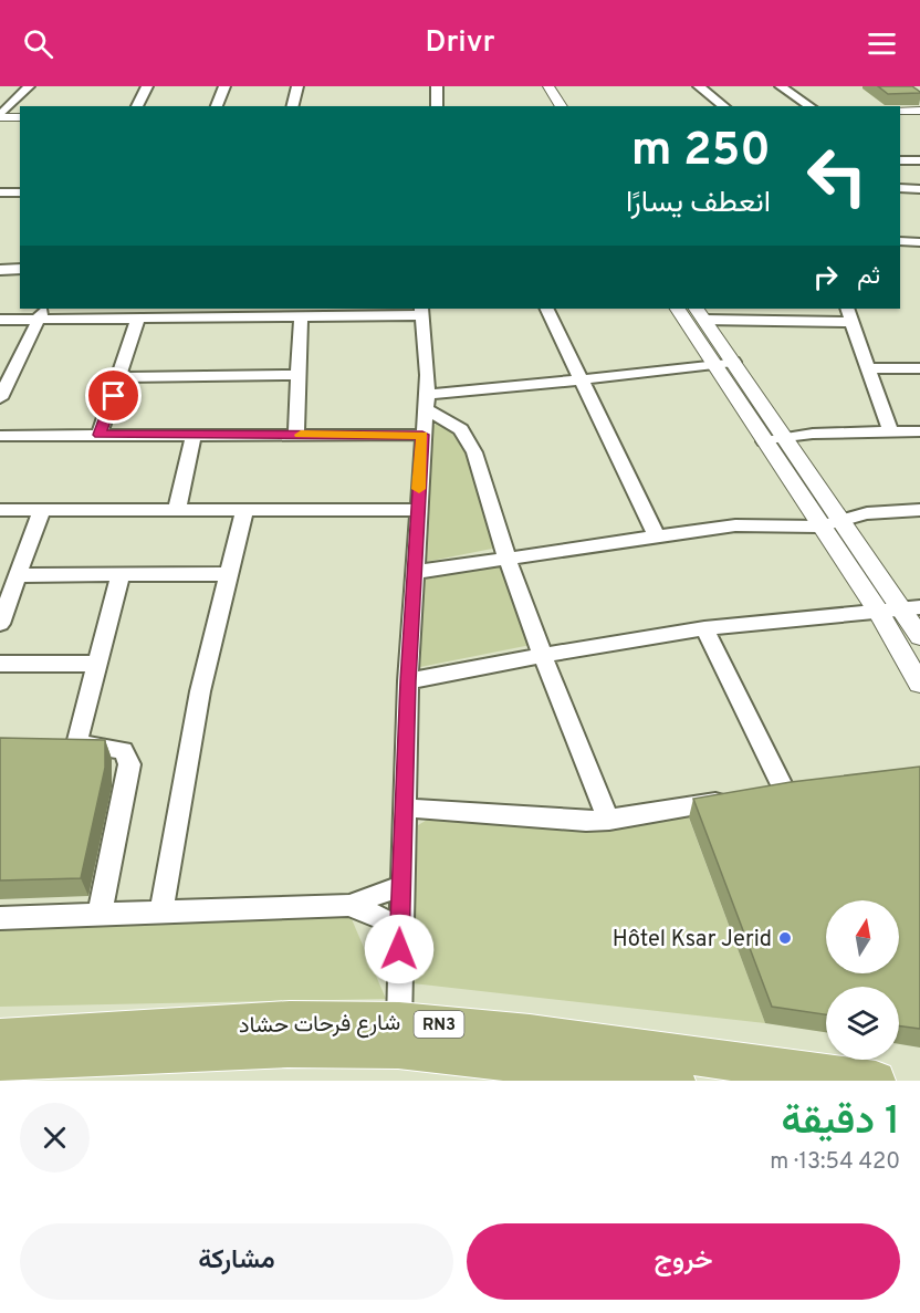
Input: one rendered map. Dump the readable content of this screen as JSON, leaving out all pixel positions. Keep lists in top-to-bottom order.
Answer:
{
  "streets": {
    "main road": ["شارع فرحات حشاد", "RN3"]
  },
  "places": ["Hôtel Ksar Jerid"],
  "north": "top",
  "page": {
    "header": "Drivr",
    "turn": ["250 m", "انعطف يسارًا"],
    "then": "ثم",
    "heading": ["1 دقيقة", "420 m · 13:54"],
    "buttons": ["خروج", "مشاركة"]
  }
}
